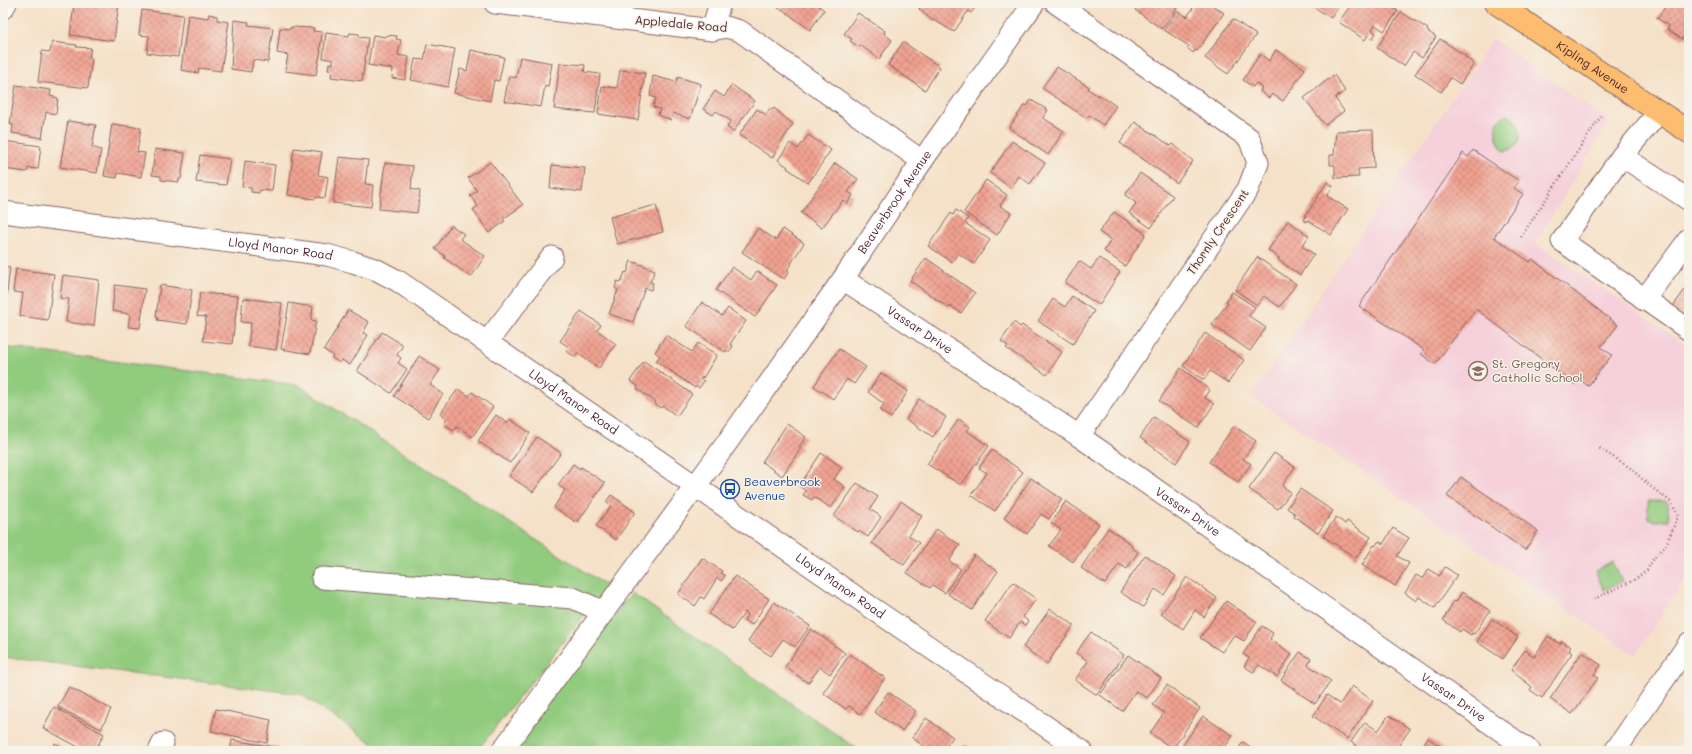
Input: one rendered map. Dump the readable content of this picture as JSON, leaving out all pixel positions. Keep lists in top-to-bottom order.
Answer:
{
  "streets": {
    "main road": ["Kipling Avenue"],
    "street": [
      "Appledale Road",
      "Beaverbrook Avenue",
      "Thornly Crescent",
      "Lloyd Manor Road",
      "Vassar Drive"
    ]
  },
  "crossings": [
    ["Appledale Road", "Beaverbrook Avenue"],
    ["Beaverbrook Avenue", "Lloyd Manor Road"],
    ["Beaverbrook Avenue", "Vassar Drive"],
    ["Thornly Crescent", "Vassar Drive"]
  ],
  "places": {
    "school or university": ["St. Gregory Catholic School"],
    "bus stop": ["Beaverbrook Avenue"]
  }
}
